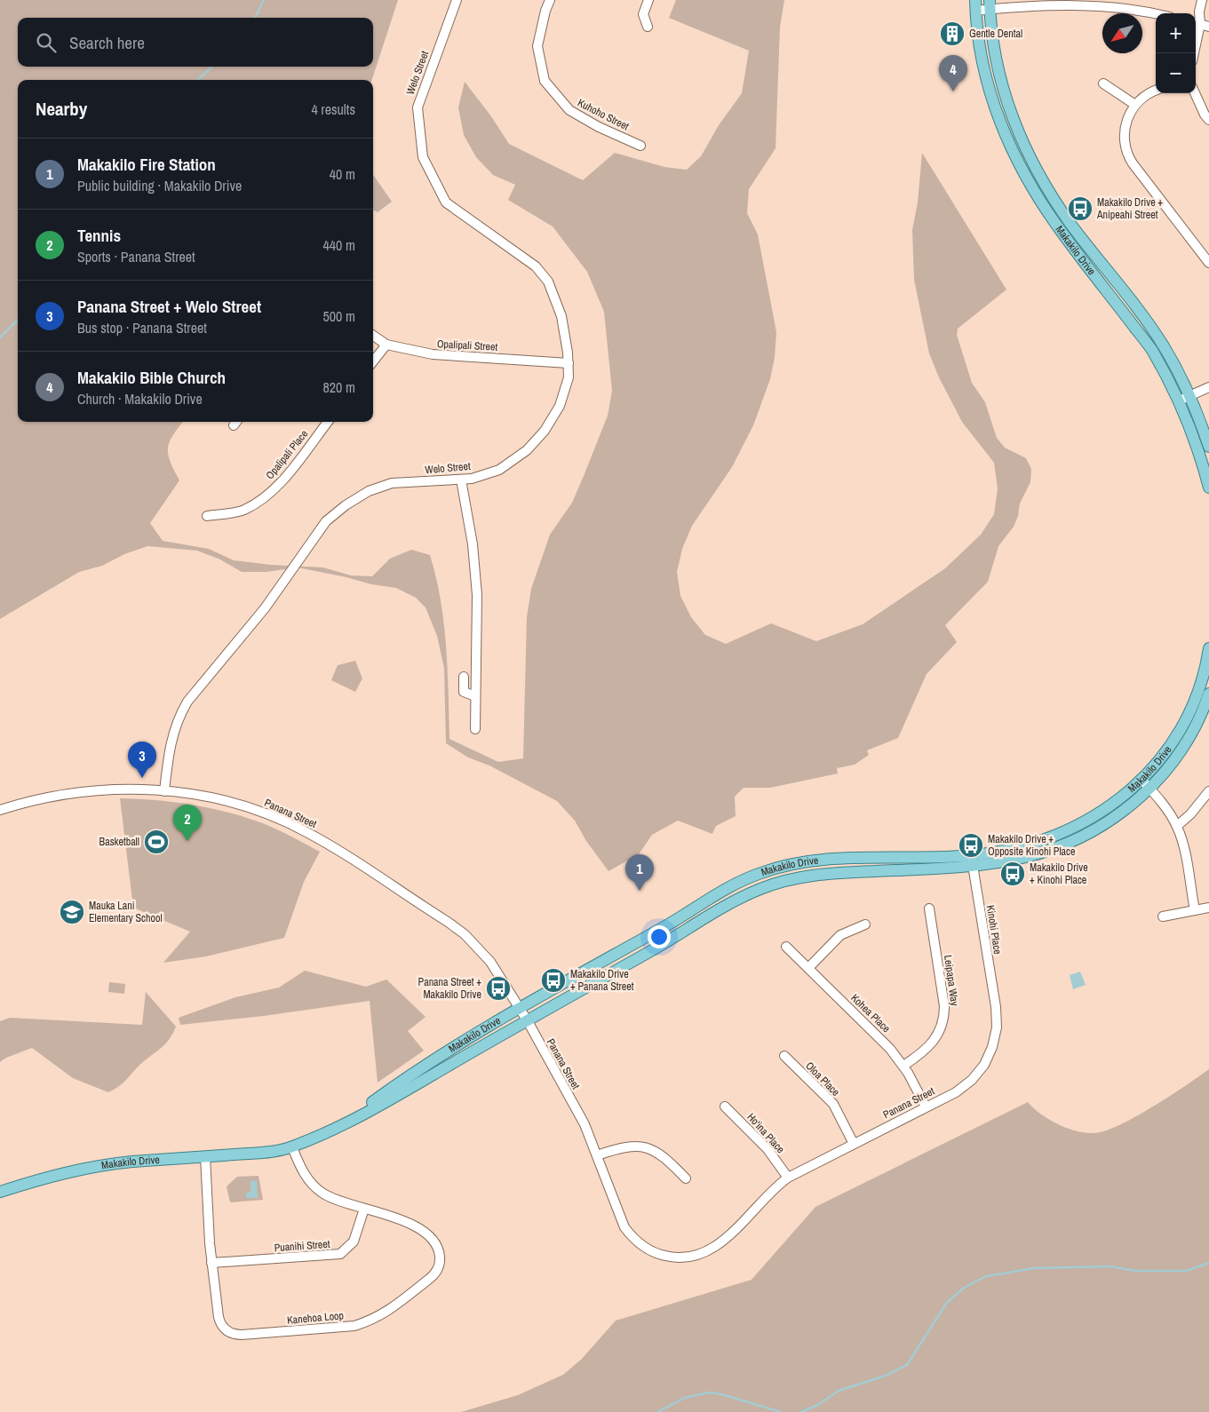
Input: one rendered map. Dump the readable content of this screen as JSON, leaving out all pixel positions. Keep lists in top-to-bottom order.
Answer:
{
  "streets": {
    "main road": ["Makakilo Drive"],
    "street": [
      "Welo Street",
      "Kuhoho Street",
      "Opalipali Street",
      "Opalipali Place",
      "Panana Street",
      "Kinohi Place",
      "Leipapa Way",
      "Kohea Place",
      "Oloa Place",
      "Ho'ina Place",
      "Puanihi Street",
      "Kanehoa Loop"
    ]
  },
  "crossings": [
    ["Welo Street", "Opalipali Street"],
    ["Welo Street", "Panana Street"],
    ["Makakilo Drive", "Panana Street"],
    ["Makakilo Drive", "Kinohi Place"],
    ["Makakilo Drive", "Kanehoa Loop"],
    ["Panana Street", "Kinohi Place"],
    ["Panana Street", "Kohea Place"],
    ["Panana Street", "Oloa Place"],
    ["Panana Street", "Ho'ina Place"],
    ["Leipapa Way", "Kohea Place"],
    ["Puanihi Street", "Kanehoa Loop"]
  ],
  "places": {
    "building": ["Gentle Dental"],
    "bus stop": [
      "Makakilo Drive + Anipeahi Street",
      "Makakilo Drive + Opposite Kinohi Place",
      "Makakilo Drive + Kinohi Place",
      "Makakilo Drive + Panana Street",
      "Panana Street + Makakilo Drive"
    ],
    "sports": ["Basketball"],
    "school or university": ["Mauka Lani Elementary School"]
  },
  "north": "bottom left",
  "page": {
    "map_buttons": ["+", "−"],
    "search": "Search here",
    "pins": [
      "4",
      "3",
      "2",
      "1"
    ],
    "heading": ["Nearby", "4 results"],
    "list": [
      {
        "mark": "1",
        "name": "Makakilo Fire Station",
        "note": "Public building · Makakilo Drive",
        "value": "40 m"
      },
      {
        "mark": "2",
        "name": "Tennis",
        "note": "Sports · Panana Street",
        "value": "440 m"
      },
      {
        "mark": "3",
        "name": "Panana Street + Welo Street",
        "note": "Bus stop · Panana Street",
        "value": "500 m"
      },
      {
        "mark": "4",
        "name": "Makakilo Bible Church",
        "note": "Church · Makakilo Drive",
        "value": "820 m"
      }
    ]
  }
}
